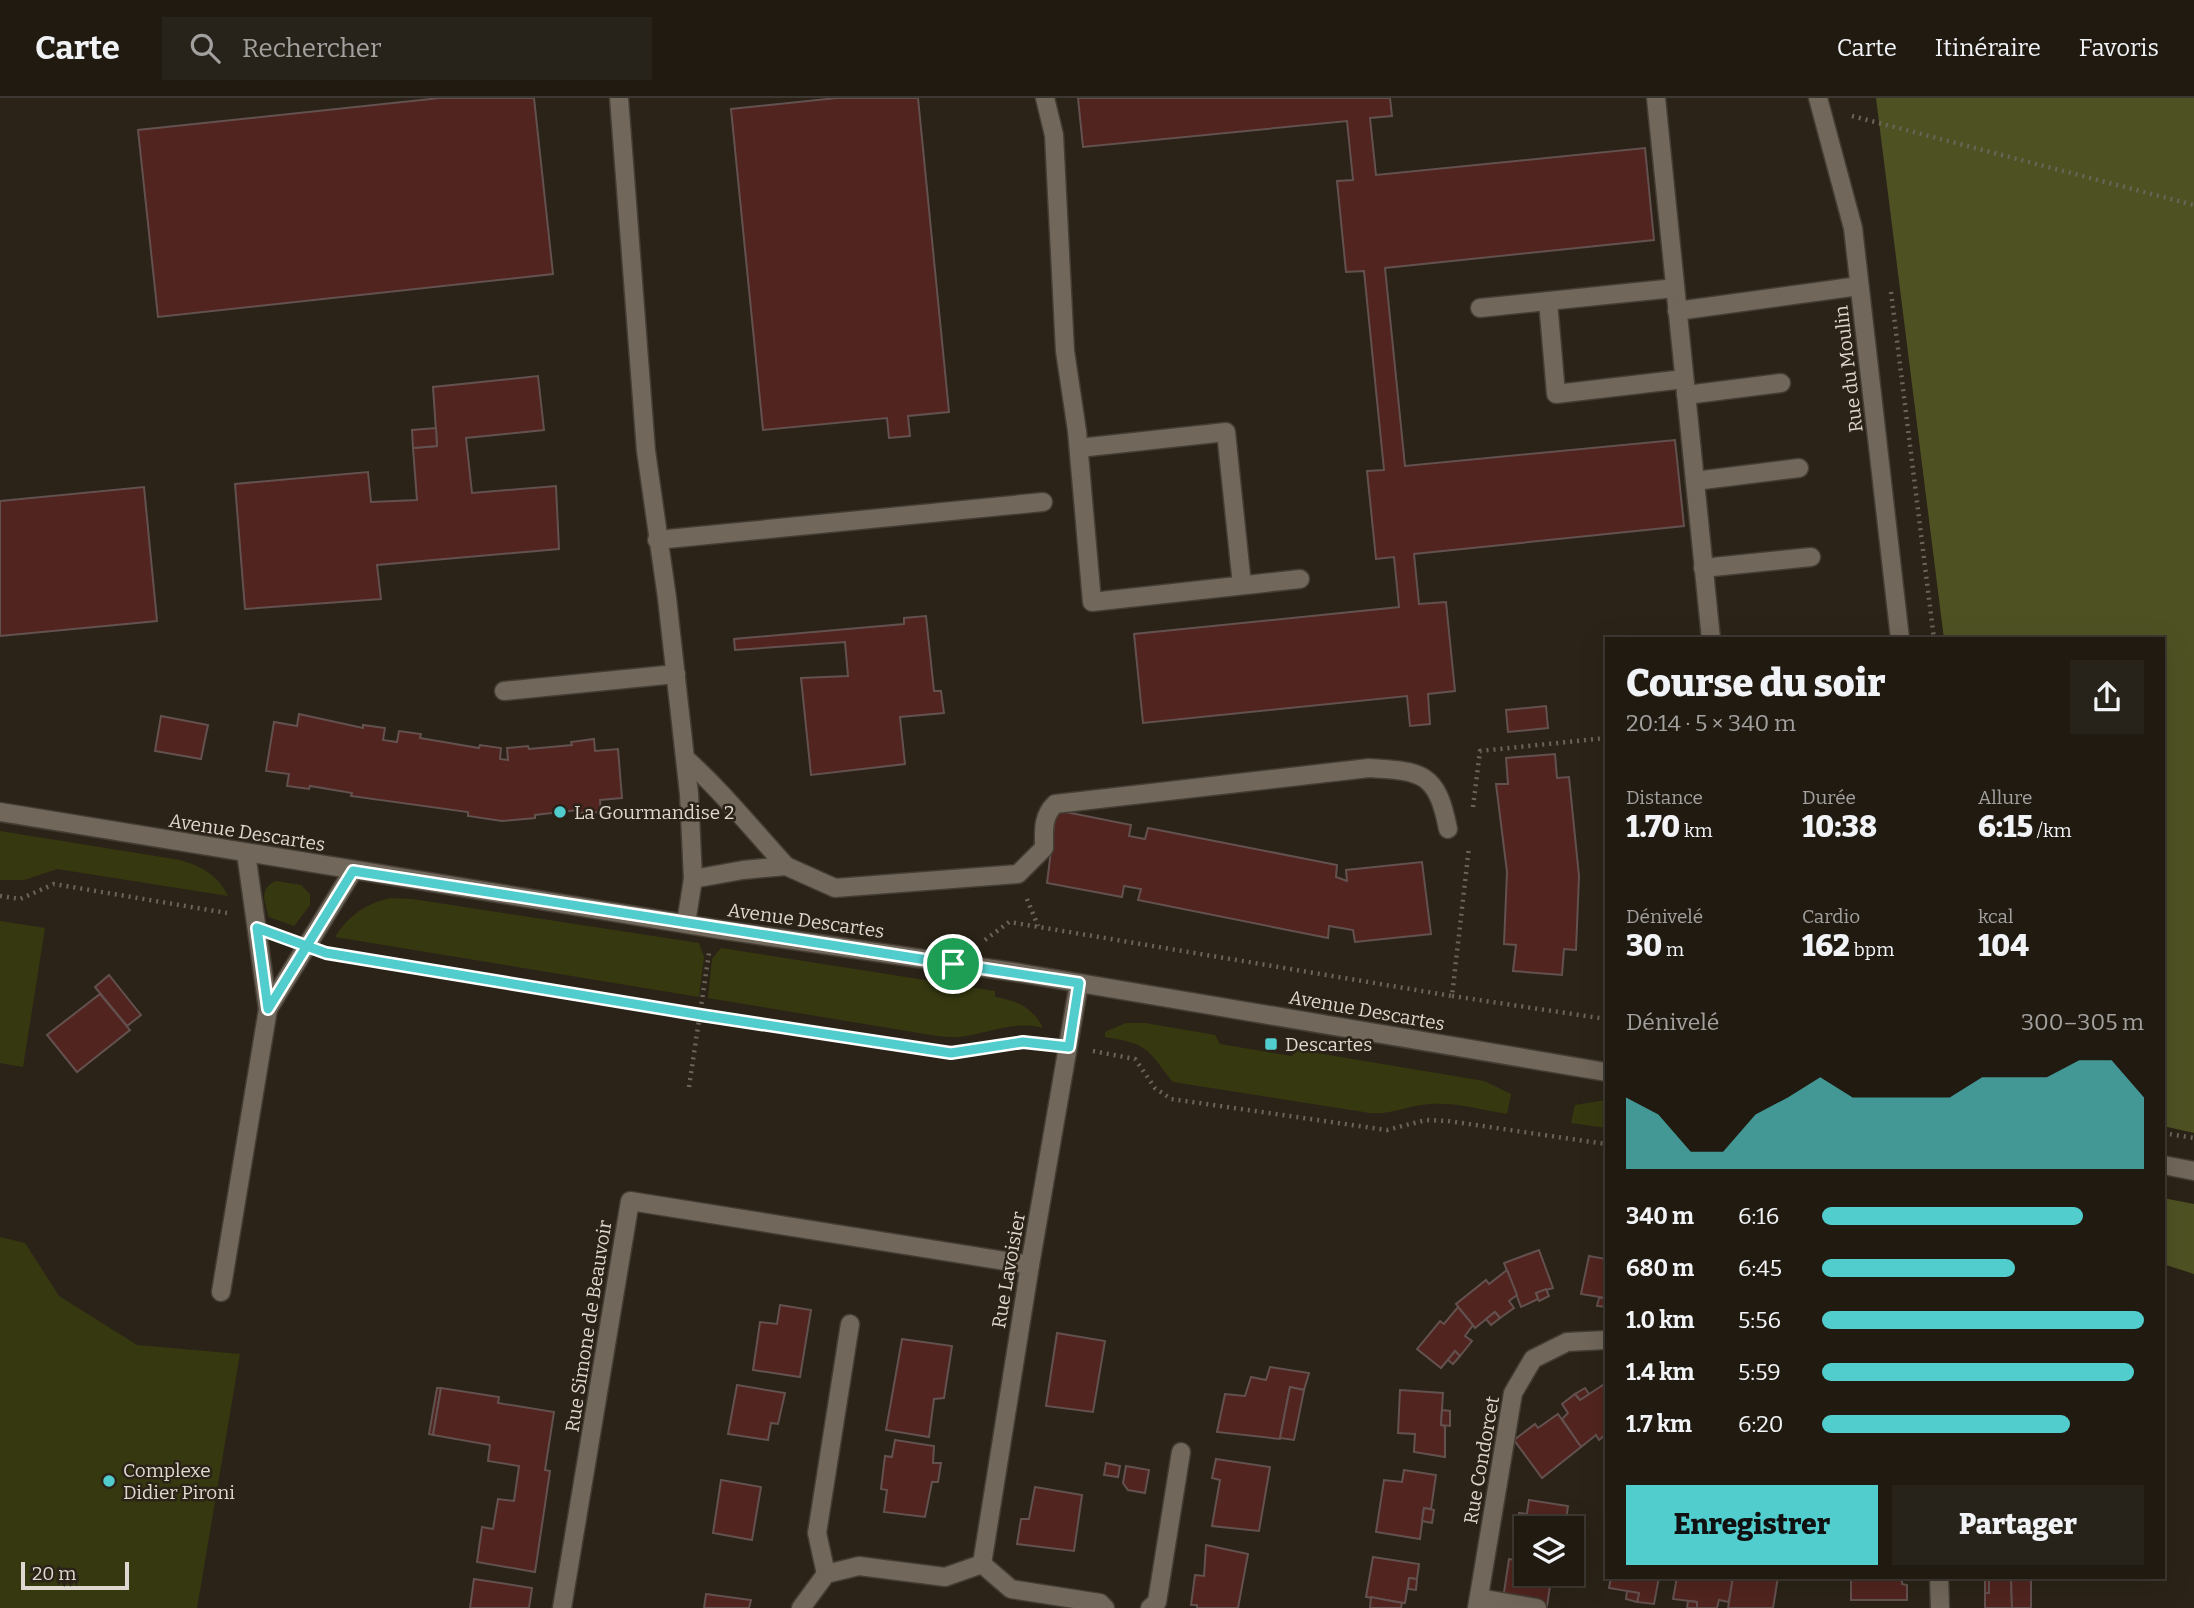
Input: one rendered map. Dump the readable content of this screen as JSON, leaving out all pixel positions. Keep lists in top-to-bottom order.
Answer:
{
  "streets": {
    "street": [
      "Rue du Moulin",
      "Avenue Descartes",
      "Rue Lavoisier",
      "Rue Simone de Beauvoir",
      "Rue Condorcet"
    ]
  },
  "crossings": [
    ["Avenue Descartes", "Rue Lavoisier"],
    ["Rue Lavoisier", "Rue Simone de Beauvoir"]
  ],
  "places": {
    "other": ["La Gourmandise 2", "Complexe Didier Pironi"],
    "transit": ["Descartes"]
  },
  "scale_bar": "20 m",
  "page": {
    "header": "Carte",
    "search": "Rechercher",
    "nav": ["Carte", "Itinéraire", "Favoris"],
    "heading": ["Course du soir", "20:14 · 5 × 340 m"],
    "stats": [
      ["Distance", "1.70 km"],
      ["Durée", "10:38"],
      ["Allure", "6:15 /km"],
      ["Dénivelé", "30 m"],
      ["Cardio", "162 bpm"],
      ["kcal", "104"]
    ],
    "chart": ["Dénivelé", "300–305 m"],
    "list": [
      {
        "name": "340 m",
        "note": "6:16"
      },
      {
        "name": "680 m",
        "note": "6:45"
      },
      {
        "name": "1.0 km",
        "note": "5:56"
      },
      {
        "name": "1.4 km",
        "note": "5:59"
      },
      {
        "name": "1.7 km",
        "note": "6:20"
      }
    ],
    "buttons": ["Enregistrer", "Partager"],
    "scale": "20 m"
  }
}
